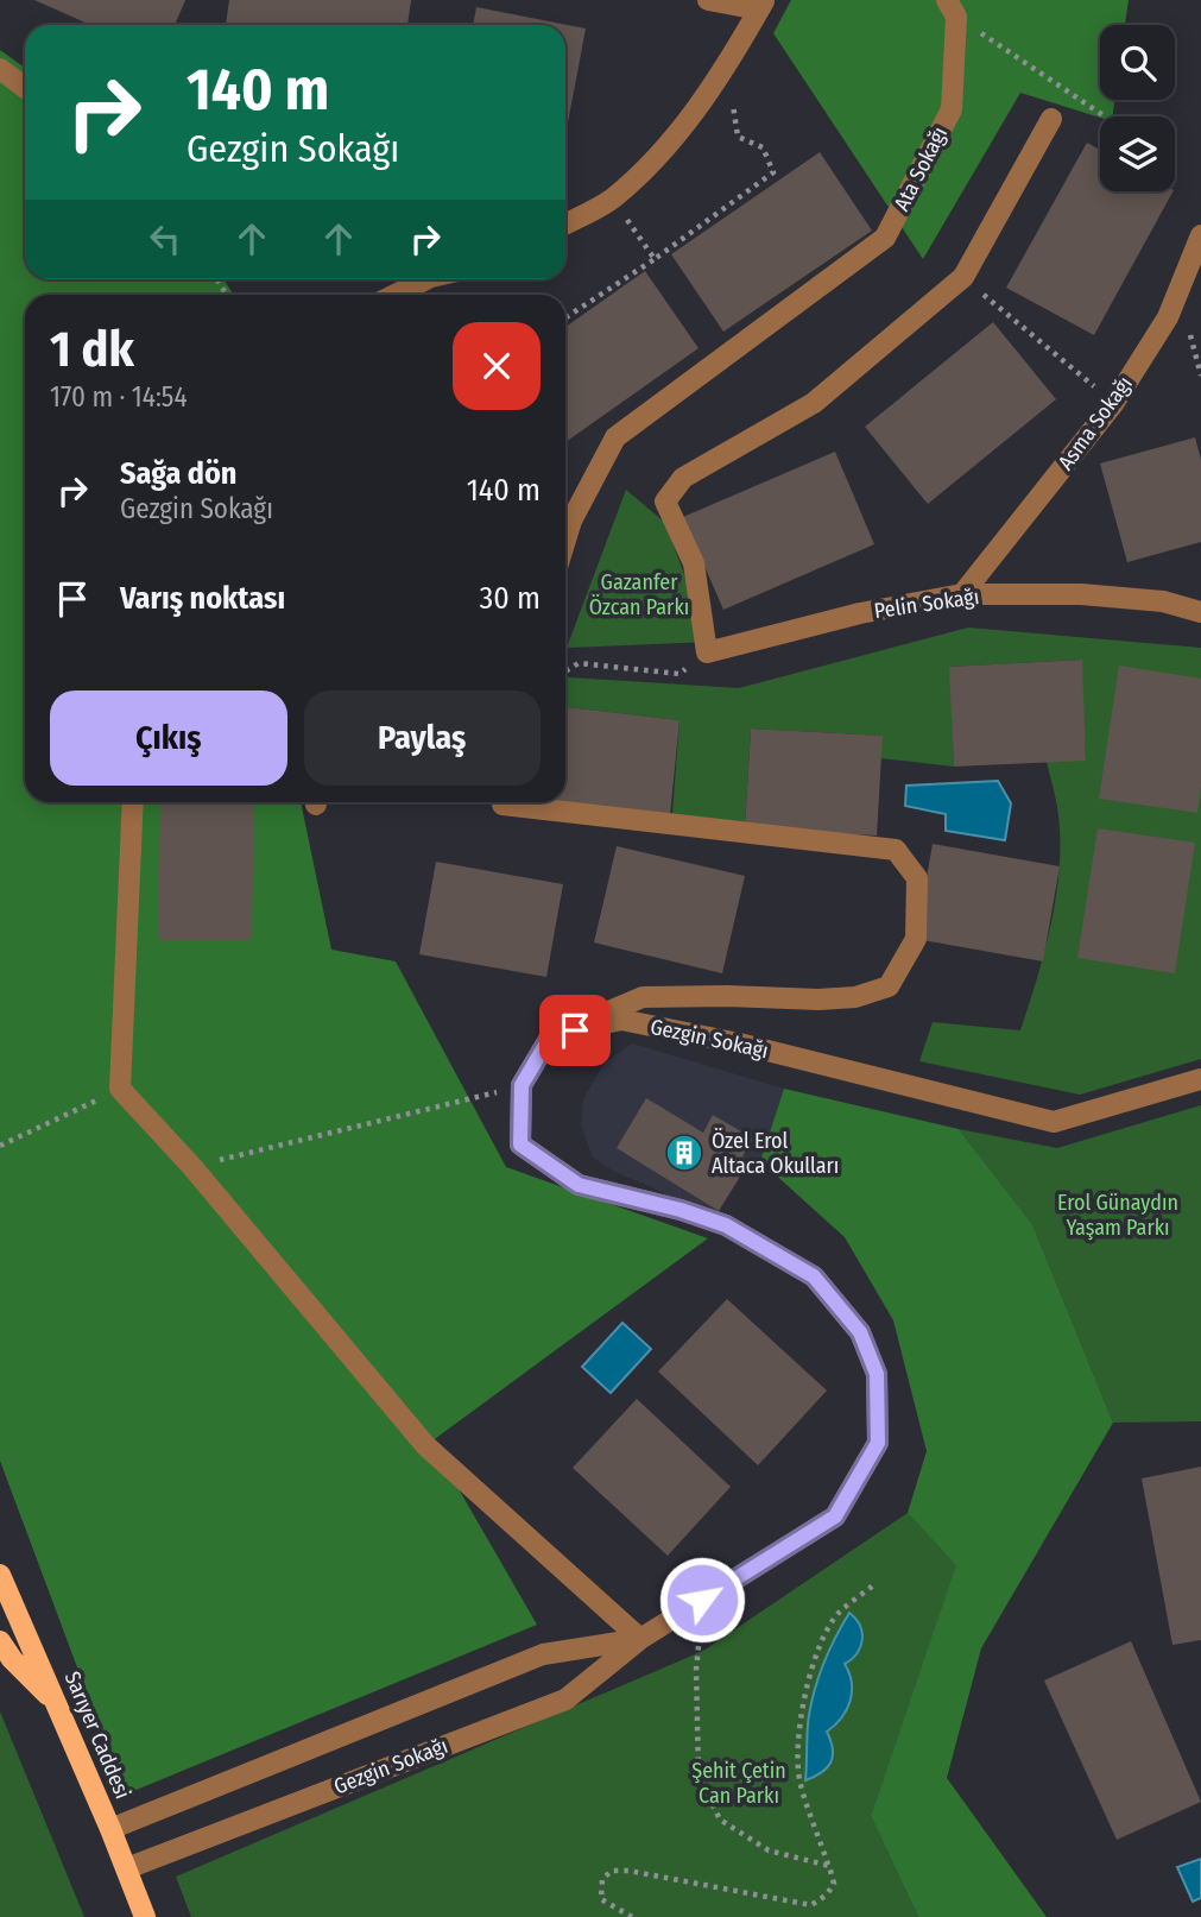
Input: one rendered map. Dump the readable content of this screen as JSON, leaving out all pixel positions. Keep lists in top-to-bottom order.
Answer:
{
  "streets": {
    "main road": ["Sarıyer Caddesi"],
    "street": [
      "Ata Sokağı",
      "Asma Sokağı",
      "Pelin Sokağı",
      "Gezgin Sokağı"
    ]
  },
  "crossings": [
    ["Asma Sokağı", "Pelin Sokağı"],
    ["Gezgin Sokağı", "Sarıyer Caddesi"]
  ],
  "parks": ["Gazanfer Özcan Parkı", "Erol Günaydın Yaşam Parkı", "Şehit Çetin Can Parkı"],
  "places": {
    "building": ["Özel Erol Altaca Okulları"]
  },
  "page": {
    "turn": ["140 m", "Gezgin Sokağı"],
    "heading": ["1 dk", "170 m · 14:54"],
    "list": [
      {
        "name": "Sağa dön",
        "note": "Gezgin Sokağı",
        "value": "140 m"
      },
      {
        "name": "Varış noktası",
        "value": "30 m"
      }
    ],
    "buttons": ["Çıkış", "Paylaş"]
  }
}
